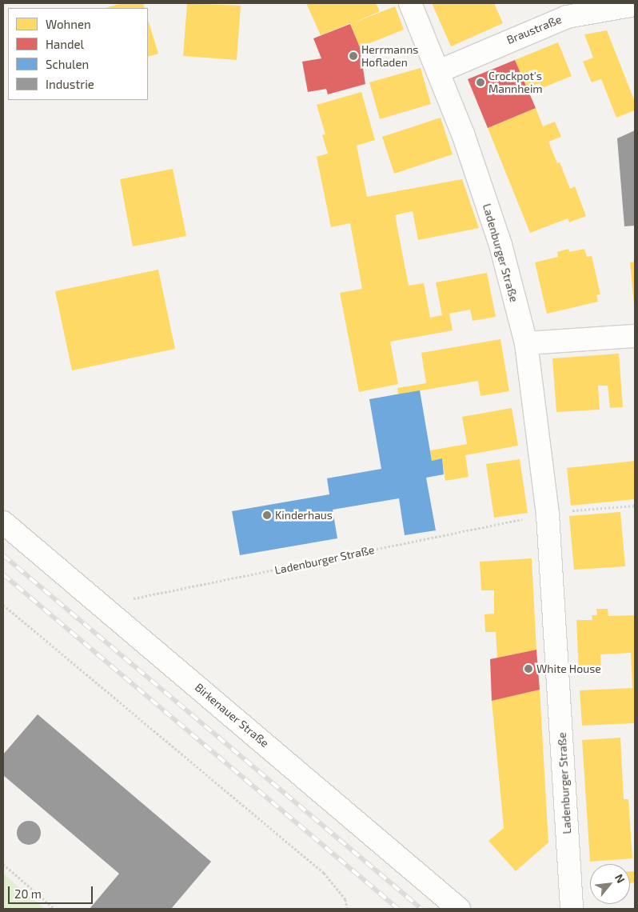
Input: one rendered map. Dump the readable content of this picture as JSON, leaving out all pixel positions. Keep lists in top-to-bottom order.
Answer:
{
  "streets": {
    "street": ["Braustraße", "Ladenburger Straße", "Birkenauer Straße"]
  },
  "crossings": [
    ["Braustraße", "Ladenburger Straße"],
    ["Ladenburger Straße", "Birkenauer Straße"]
  ],
  "places": [
    "Herrmanns Hofladen",
    "Crockpot's Mannheim",
    "Kinderhaus",
    "White House"
  ],
  "legend": [
    "Wohnen",
    "Handel",
    "Schulen",
    "Industrie"
  ],
  "scale_bar": "20 m",
  "north": "top right"
}
